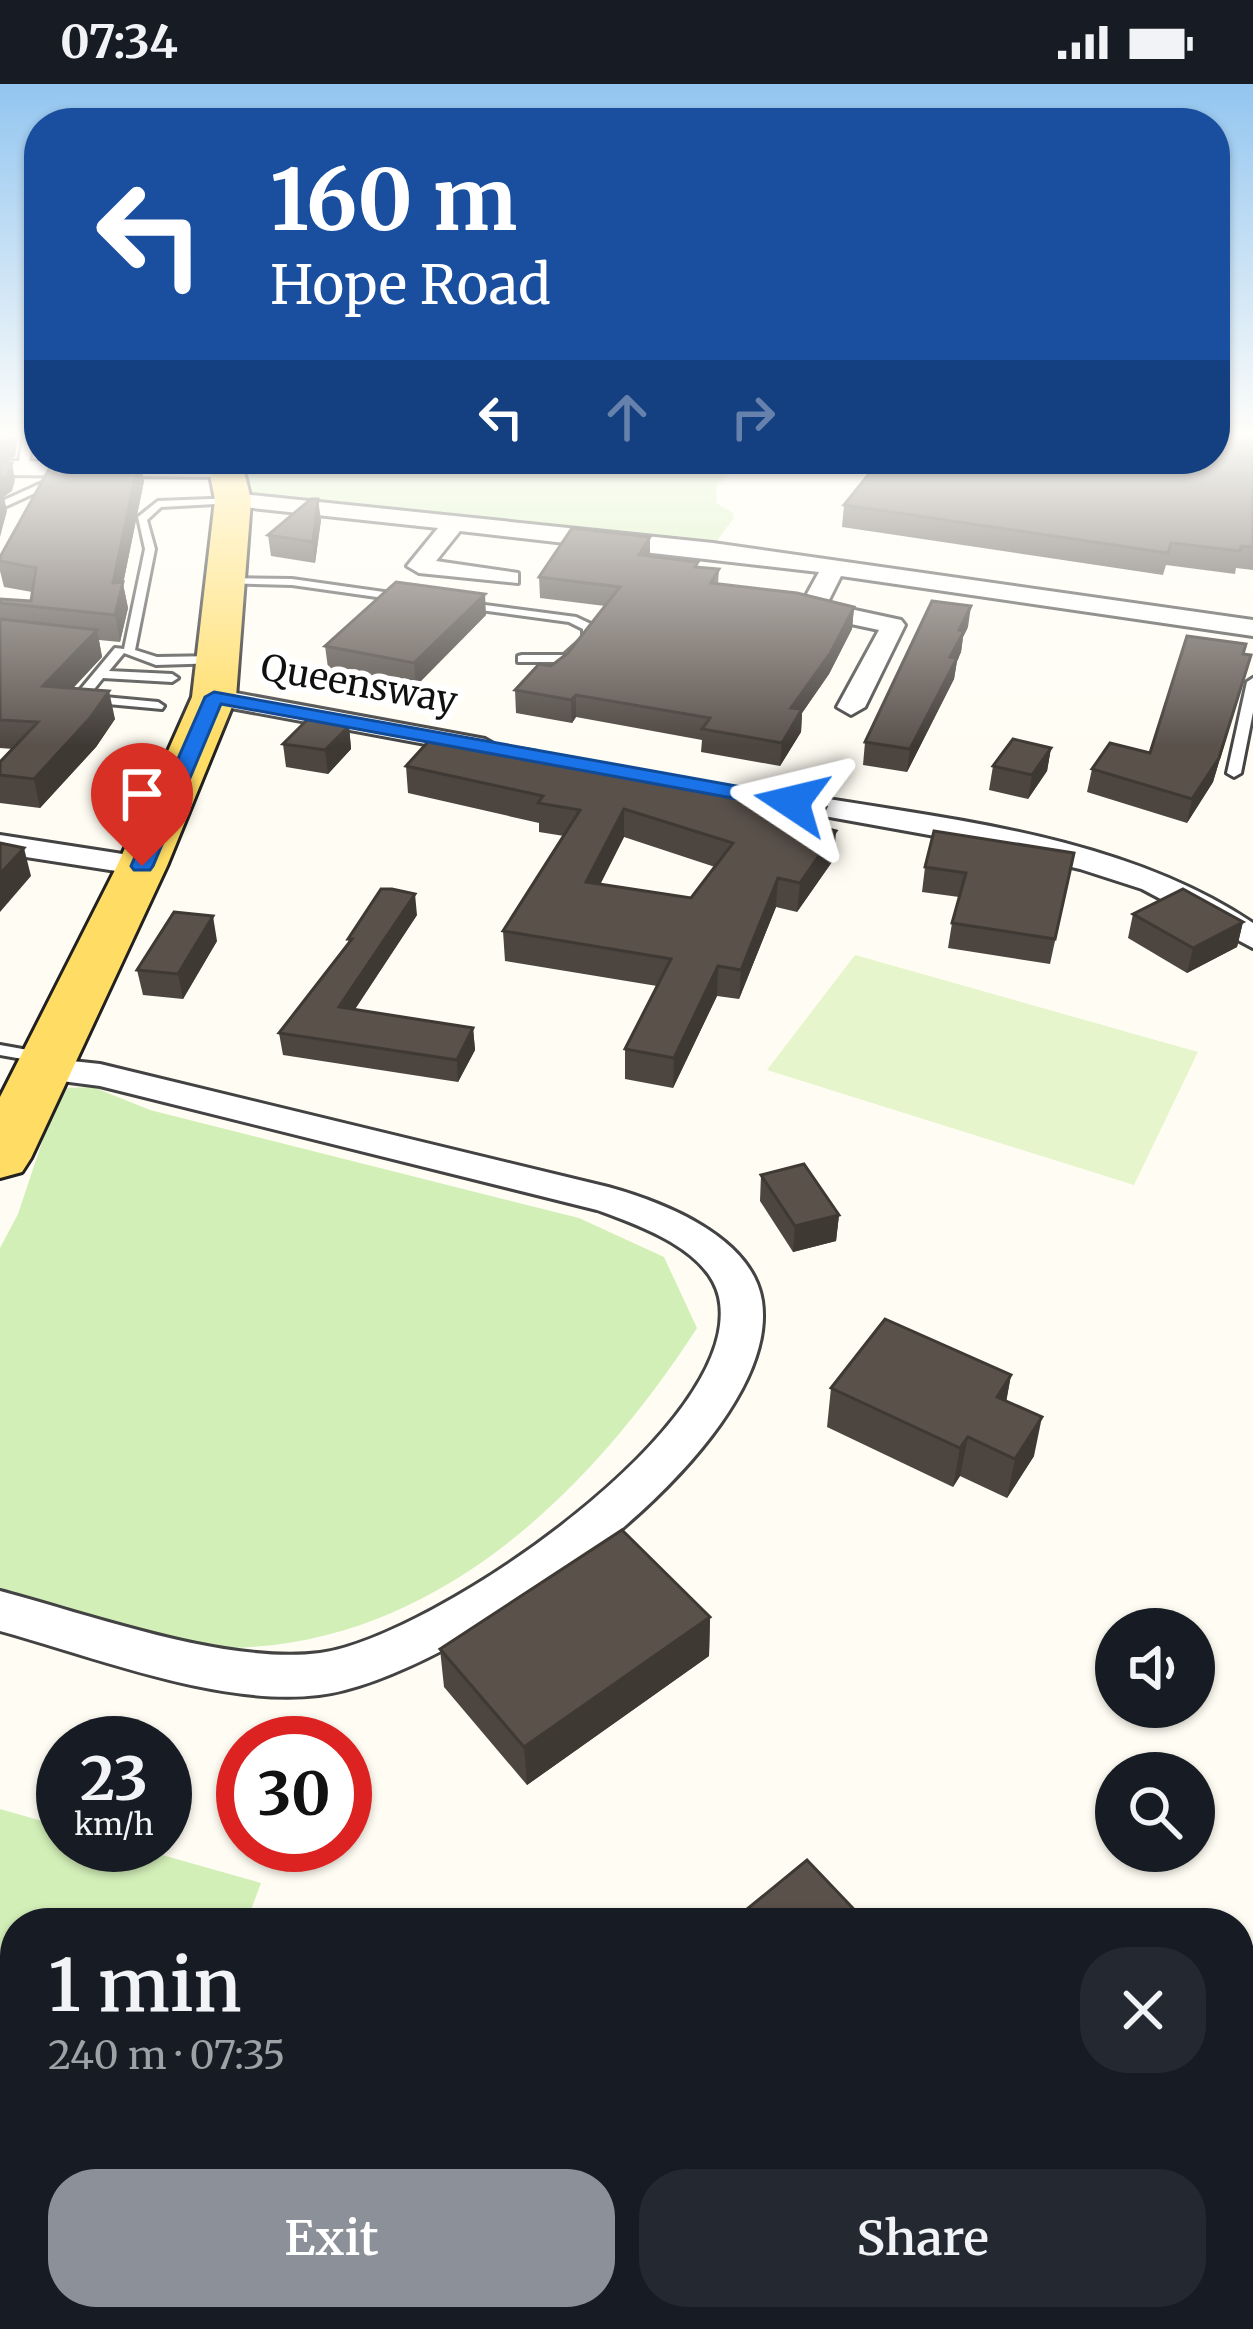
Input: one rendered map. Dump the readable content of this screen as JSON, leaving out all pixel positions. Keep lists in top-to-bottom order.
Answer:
{
  "streets": {
    "street": ["Queensway"]
  },
  "page": {
    "status": "07:34",
    "turn": ["160 m", "Hope Road"],
    "speed": "23 km/h",
    "limit": "30",
    "heading": ["1 min", "240 m · 07:35"],
    "buttons": ["Exit", "Share"]
  }
}
